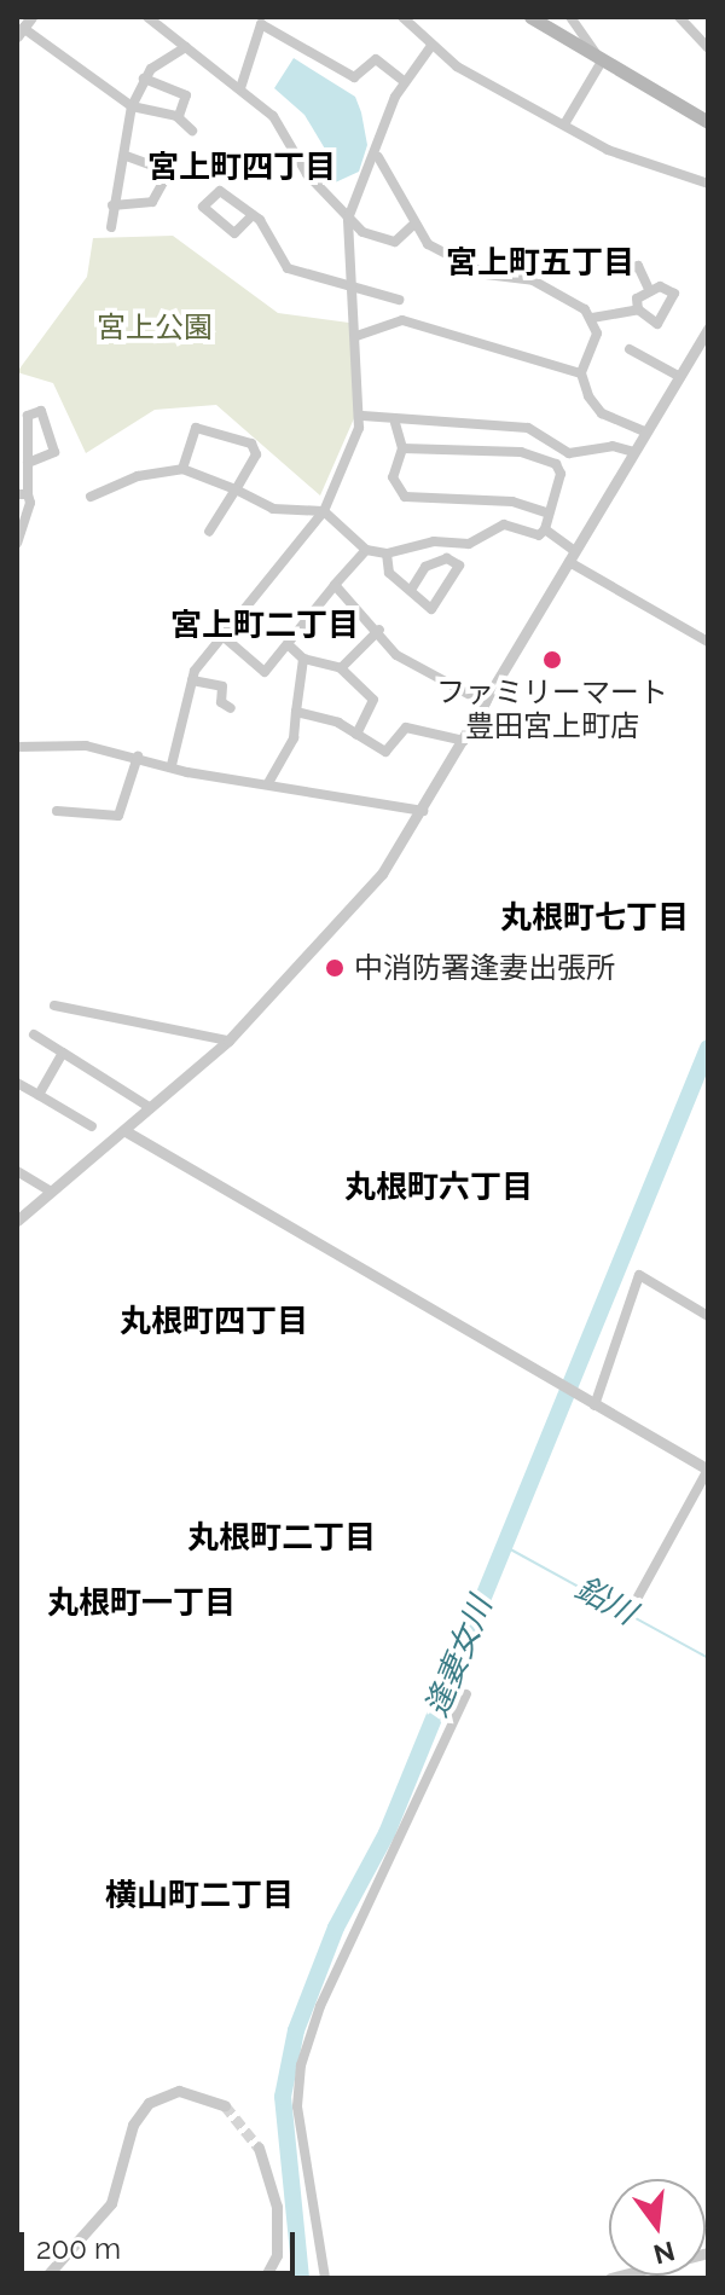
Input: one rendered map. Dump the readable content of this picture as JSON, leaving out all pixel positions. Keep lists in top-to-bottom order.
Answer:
{
  "districts": [
    "宮上町四丁目",
    "宮上町五丁目",
    "宮上町二丁目",
    "丸根町七丁目",
    "丸根町六丁目",
    "丸根町四丁目",
    "丸根町二丁目",
    "丸根町一丁目",
    "横山町二丁目"
  ],
  "water": ["鉛川", "逢妻女川"],
  "parks": ["宮上公園"],
  "places": ["ファミリーマート 豊田宮上町店", "中消防署逢妻出張所"],
  "scale_bar": "200 m",
  "north": "bottom"
}
